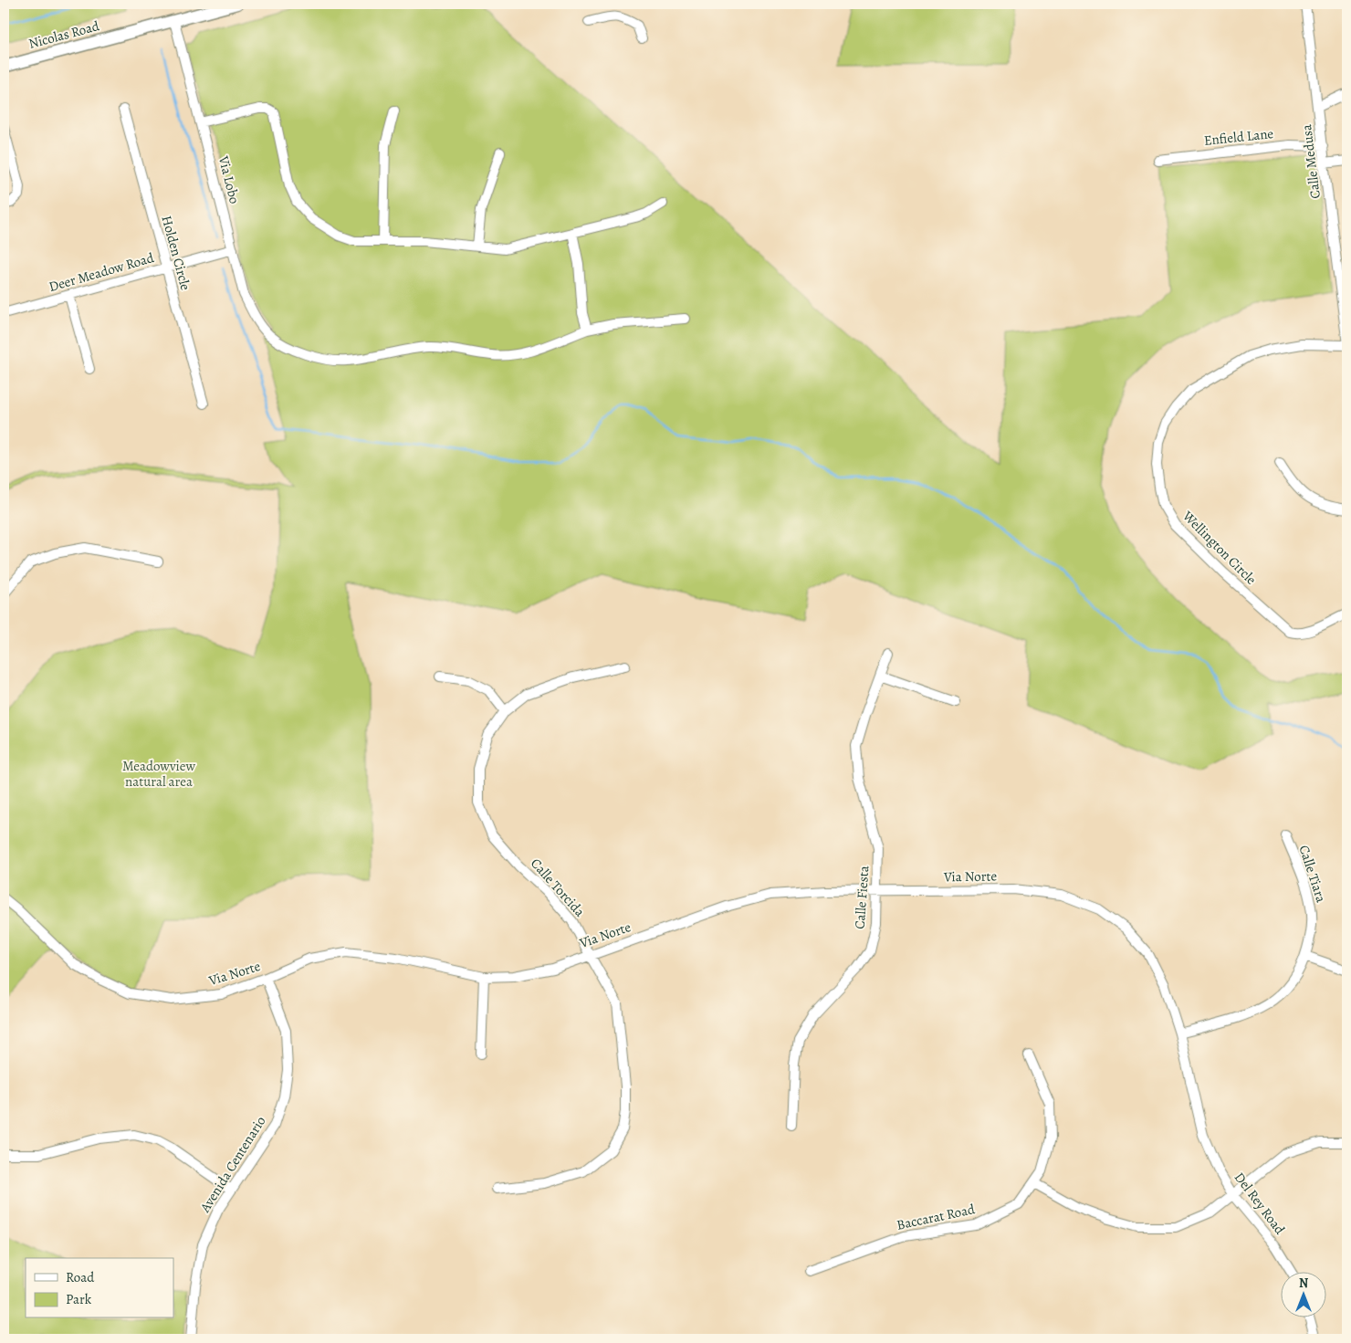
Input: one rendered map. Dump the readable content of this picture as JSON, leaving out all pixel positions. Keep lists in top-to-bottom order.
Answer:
{
  "streets": {
    "main road": ["Nicolas Road"],
    "street": [
      "Enfield Lane",
      "Calle Medusa",
      "Via Lobo",
      "Holden Circle",
      "Deer Meadow Road",
      "Wellington Circle",
      "Calle Tiara",
      "Via Norte",
      "Calle Torcida",
      "Calle Fiesta",
      "Avenida Centenario",
      "Del Rey Road",
      "Baccarat Road"
    ]
  },
  "crossings": [
    ["Nicolas Road", "Via Lobo"],
    ["Enfield Lane", "Calle Medusa"],
    ["Calle Medusa", "Wellington Circle"],
    ["Via Lobo", "Deer Meadow Road"],
    ["Holden Circle", "Deer Meadow Road"],
    ["Calle Tiara", "Via Norte"],
    ["Calle Tiara", "Del Rey Road"],
    ["Via Norte", "Calle Torcida"],
    ["Via Norte", "Calle Fiesta"],
    ["Via Norte", "Avenida Centenario"],
    ["Via Norte", "Del Rey Road"]
  ],
  "parks": ["Meadowview natural area"],
  "legend": ["Road", "Park"],
  "north": "top"
}
